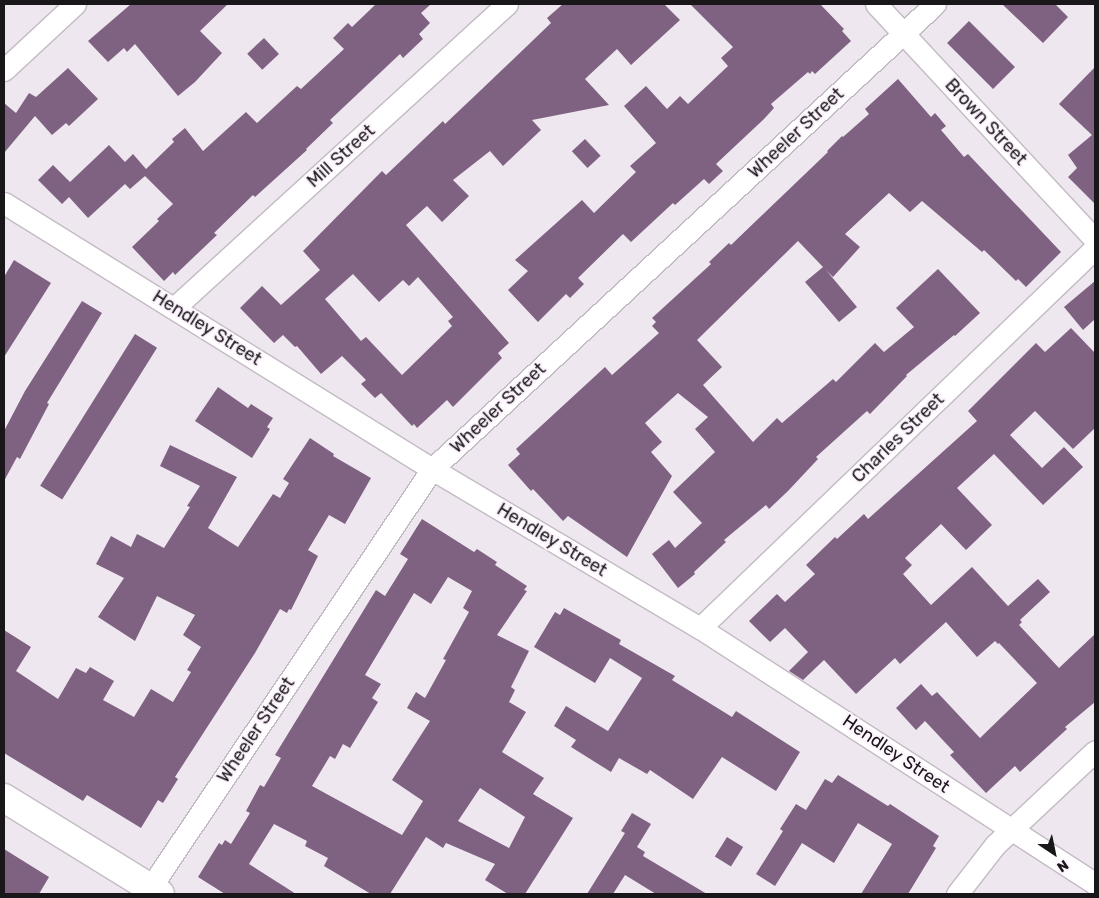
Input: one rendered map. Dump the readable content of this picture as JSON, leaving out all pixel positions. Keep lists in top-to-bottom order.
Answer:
{
  "streets": {
    "street": [
      "Brown Street",
      "Wheeler Street",
      "Mill Street",
      "Hendley Street",
      "Charles Street"
    ]
  },
  "crossings": [
    ["Brown Street", "Wheeler Street"],
    ["Wheeler Street", "Hendley Street"],
    ["Mill Street", "Hendley Street"],
    ["Hendley Street", "Charles Street"]
  ],
  "north": "bottom right"
}
